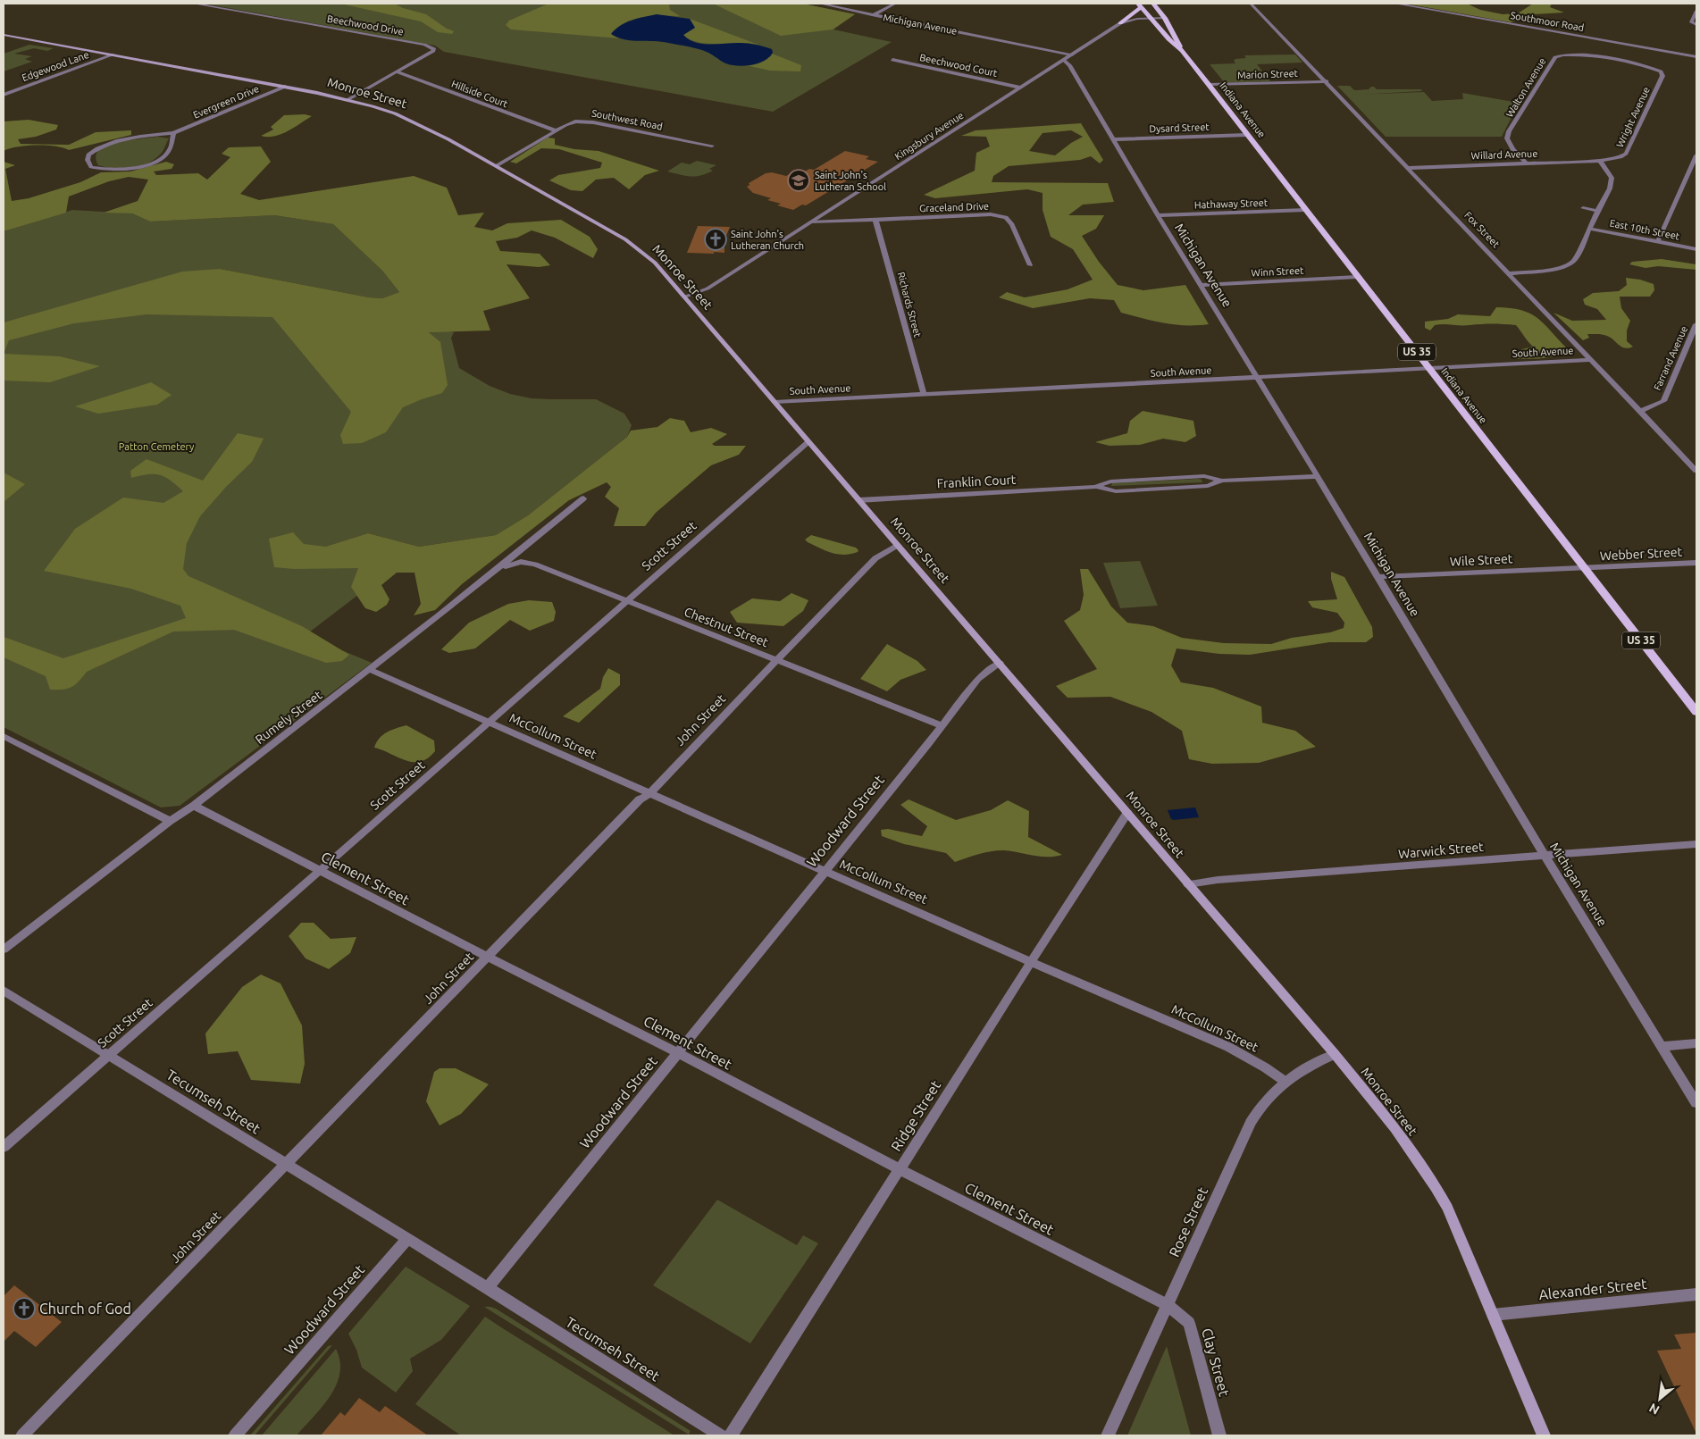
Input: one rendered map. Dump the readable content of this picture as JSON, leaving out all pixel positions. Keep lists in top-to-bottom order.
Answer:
{
  "streets": {
    "main road": ["Monroe Street", "Indiana Avenue", "US 35"],
    "street": [
      "Southmoor Road",
      "Michigan Avenue",
      "Beechwood Drive",
      "Beechwood Court",
      "Edgewood Lane",
      "Marion Street",
      "Walton Avenue",
      "Hillside Court",
      "Evergreen Drive",
      "Wright Avenue",
      "Southwest Road",
      "Dysard Street",
      "Kingsbury Avenue",
      "Willard Avenue",
      "Hathaway Street",
      "Graceland Drive",
      "Fox Street",
      "East 10th Street",
      "Winn Street",
      "Richards Street",
      "South Avenue",
      "Farrand Avenue",
      "Franklin Court",
      "Scott Street",
      "Webber Street",
      "Wile Street",
      "Chestnut Street",
      "Rumely Street",
      "John Street",
      "McCollum Street",
      "Woodward Street",
      "Warwick Street",
      "Clement Street",
      "Tecumseh Street",
      "Ridge Street",
      "Rose Street",
      "Alexander Street",
      "Clay Street"
    ]
  },
  "crossings": [
    ["Michigan Avenue", "Dysard Street"],
    ["Michigan Avenue", "Kingsbury Avenue"],
    ["Michigan Avenue", "Hathaway Street"],
    ["Michigan Avenue", "Winn Street"],
    ["Michigan Avenue", "South Avenue"],
    ["Michigan Avenue", "Franklin Court"],
    ["Michigan Avenue", "Wile Street"],
    ["Michigan Avenue", "Warwick Street"],
    ["Beechwood Drive", "Monroe Street"],
    ["Beechwood Drive", "Hillside Court"],
    ["Beechwood Court", "Kingsbury Avenue"],
    ["Edgewood Lane", "Monroe Street"],
    ["Marion Street", "Indiana Avenue"],
    ["Marion Street", "Fox Street"],
    ["Walton Avenue", "Wright Avenue"],
    ["Walton Avenue", "Willard Avenue"],
    ["Monroe Street", "Evergreen Drive"],
    ["Monroe Street", "Southwest Road"],
    ["Monroe Street", "Kingsbury Avenue"],
    ["Monroe Street", "South Avenue"],
    ["Monroe Street", "Franklin Court"],
    ["Monroe Street", "Scott Street"],
    ["Monroe Street", "John Street"],
    ["Monroe Street", "Woodward Street"],
    ["Monroe Street", "Warwick Street"],
    ["Monroe Street", "Ridge Street"],
    ["Monroe Street", "Rose Street"],
    ["Monroe Street", "Alexander Street"],
    ["Hillside Court", "Southwest Road"],
    ["Indiana Avenue", "Dysard Street"],
    ["Indiana Avenue", "Kingsbury Avenue"],
    ["Indiana Avenue", "Hathaway Street"],
    ["Indiana Avenue", "Winn Street"],
    ["Indiana Avenue", "South Avenue"],
    ["Indiana Avenue", "Webber Street"],
    ["Indiana Avenue", "Wile Street"],
    ["Wright Avenue", "Willard Avenue"],
    ["Willard Avenue", "Fox Street"],
    ["Graceland Drive", "Richards Street"],
    ["Fox Street", "South Avenue"],
    ["Fox Street", "Farrand Avenue"],
    ["Richards Street", "South Avenue"],
    ["Scott Street", "Chestnut Street"],
    ["Scott Street", "McCollum Street"],
    ["Scott Street", "Clement Street"],
    ["Scott Street", "Tecumseh Street"],
    ["Webber Street", "Wile Street"],
    ["Chestnut Street", "Rumely Street"],
    ["Chestnut Street", "John Street"],
    ["Chestnut Street", "Woodward Street"],
    ["Rumely Street", "McCollum Street"],
    ["Rumely Street", "Clement Street"],
    ["John Street", "McCollum Street"],
    ["John Street", "Clement Street"],
    ["John Street", "Tecumseh Street"],
    ["McCollum Street", "Woodward Street"],
    ["McCollum Street", "Ridge Street"],
    ["McCollum Street", "Rose Street"],
    ["Woodward Street", "Clement Street"],
    ["Woodward Street", "Tecumseh Street"],
    ["Clement Street", "Ridge Street"],
    ["Clement Street", "Rose Street"],
    ["Clement Street", "Clay Street"],
    ["Rose Street", "Clay Street"]
  ],
  "parks": ["Patton Cemetery"],
  "places": {
    "school or university": ["Saint John's Lutheran School"],
    "church": ["Saint John's Lutheran Church", "Church of God"]
  },
  "north": "bottom left"
}
